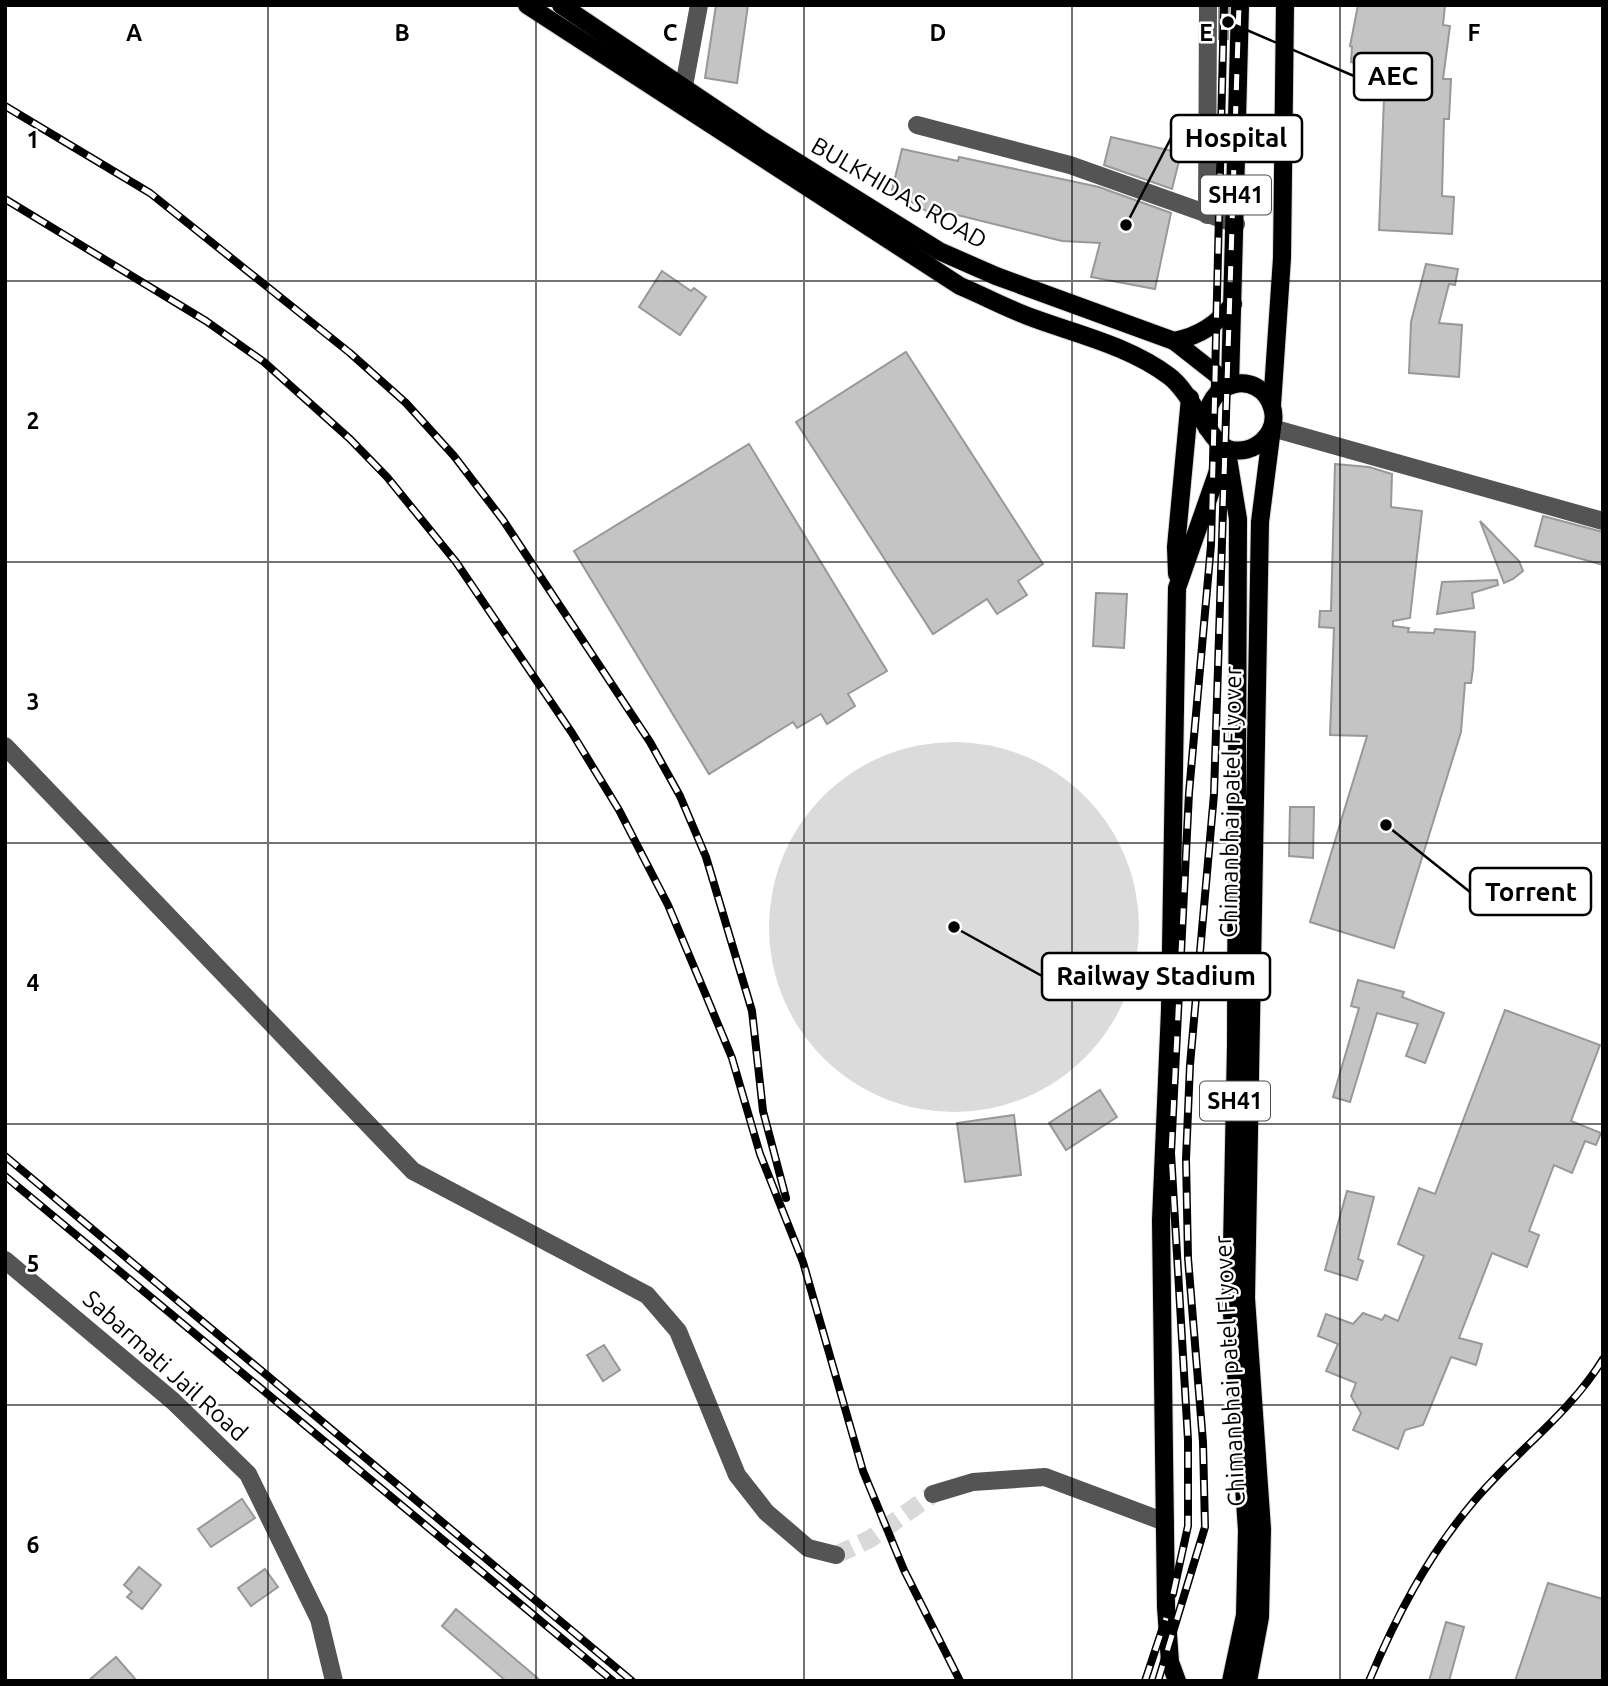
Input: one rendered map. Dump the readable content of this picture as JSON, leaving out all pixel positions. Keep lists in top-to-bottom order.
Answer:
{
  "streets": {
    "main road": ["BULKHIDAS ROAD", "SH41", "Chimanbhai patel Flyover"],
    "street": ["Sabarmati Jail Road"]
  },
  "crossings": [
    ["BULKHIDAS ROAD", "SH41"],
    ["BULKHIDAS ROAD", "Chimanbhai patel Flyover"],
    ["SH41", "Chimanbhai patel Flyover"]
  ],
  "places": [
    "AEC",
    "Hospital",
    "Torrent",
    "Railway Stadium"
  ],
  "grid": {
    "columns": [
      "A",
      "B",
      "C",
      "D",
      "E",
      "F"
    ],
    "rows": [
      "1",
      "2",
      "3",
      "4",
      "5",
      "6"
    ]
  }
}
